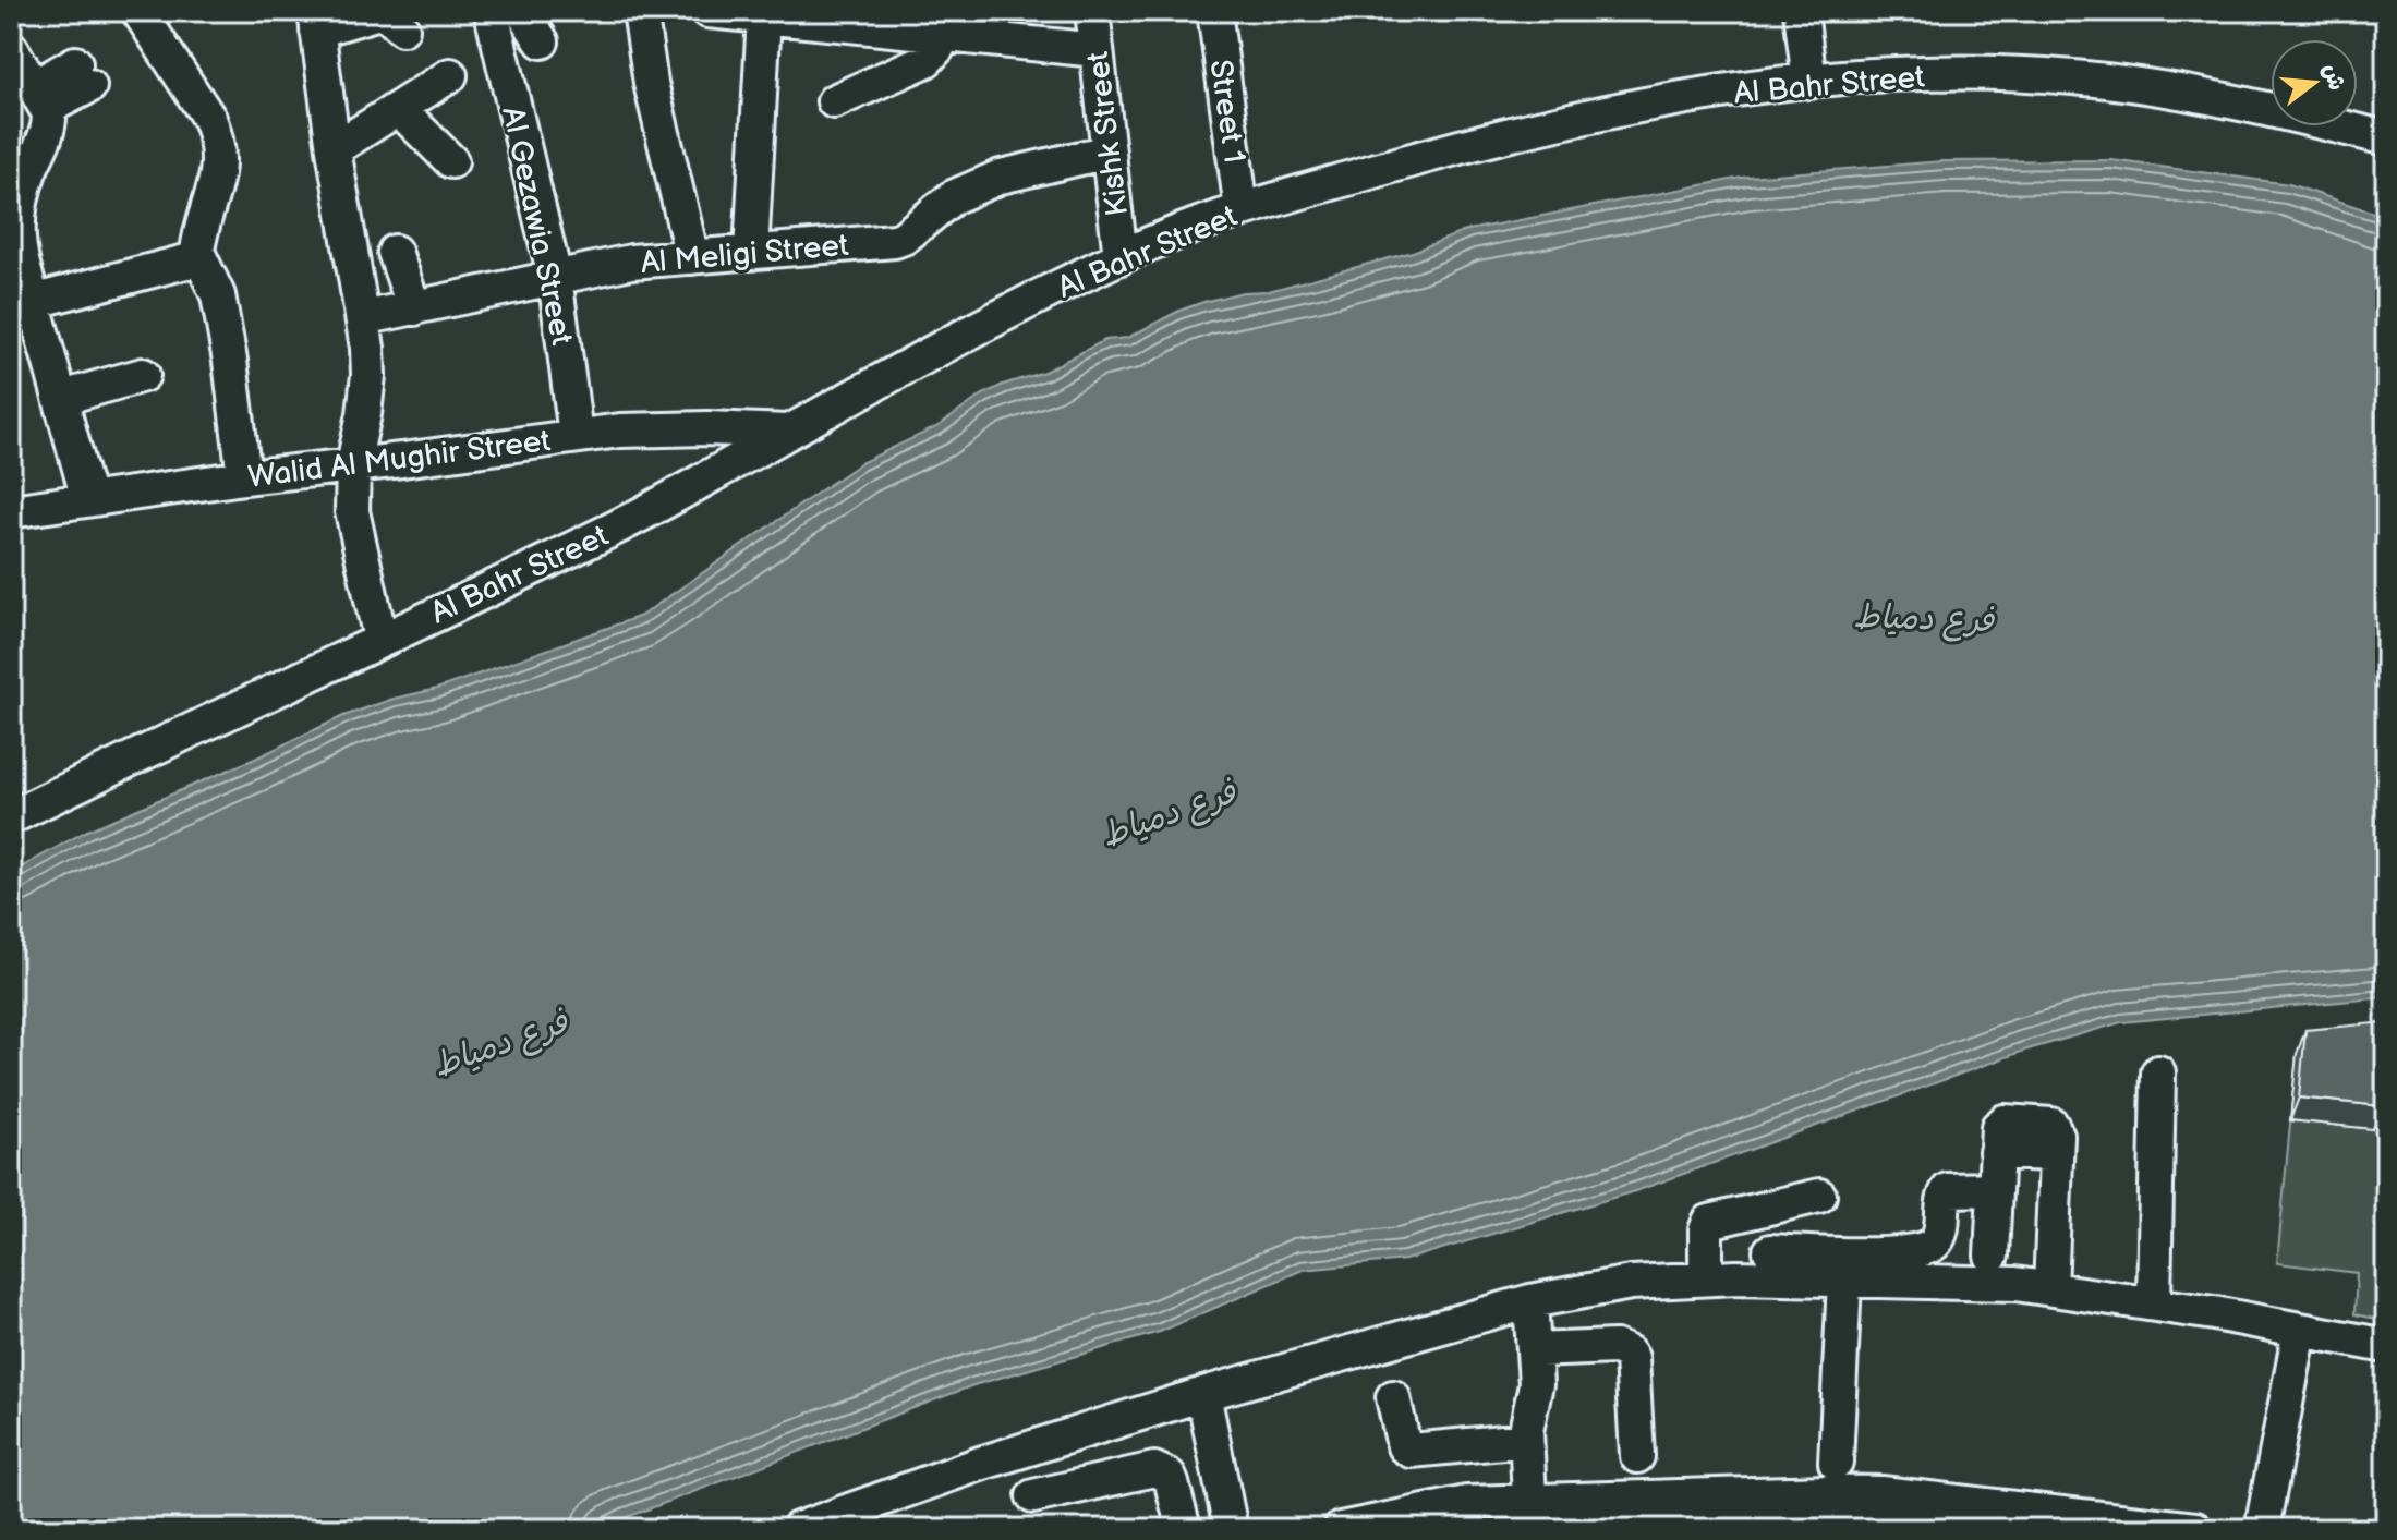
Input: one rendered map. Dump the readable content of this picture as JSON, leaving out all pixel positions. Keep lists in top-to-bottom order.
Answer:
{
  "streets": {
    "street": [
      "Al Bahr Street",
      "Street 1",
      "Kishk Street",
      "Al Gezawia Street",
      "Al Meligi Street",
      "Walid Al Mughir Street"
    ]
  },
  "crossings": [
    ["Al Bahr Street", "Street 1"],
    ["Al Bahr Street", "Kishk Street"],
    ["Al Bahr Street", "Walid Al Mughir Street"],
    ["Kishk Street", "Al Meligi Street"],
    ["Al Gezawia Street", "Al Meligi Street"],
    ["Al Gezawia Street", "Walid Al Mughir Street"]
  ],
  "water": ["فرع دمياط"],
  "north": "right"
}
